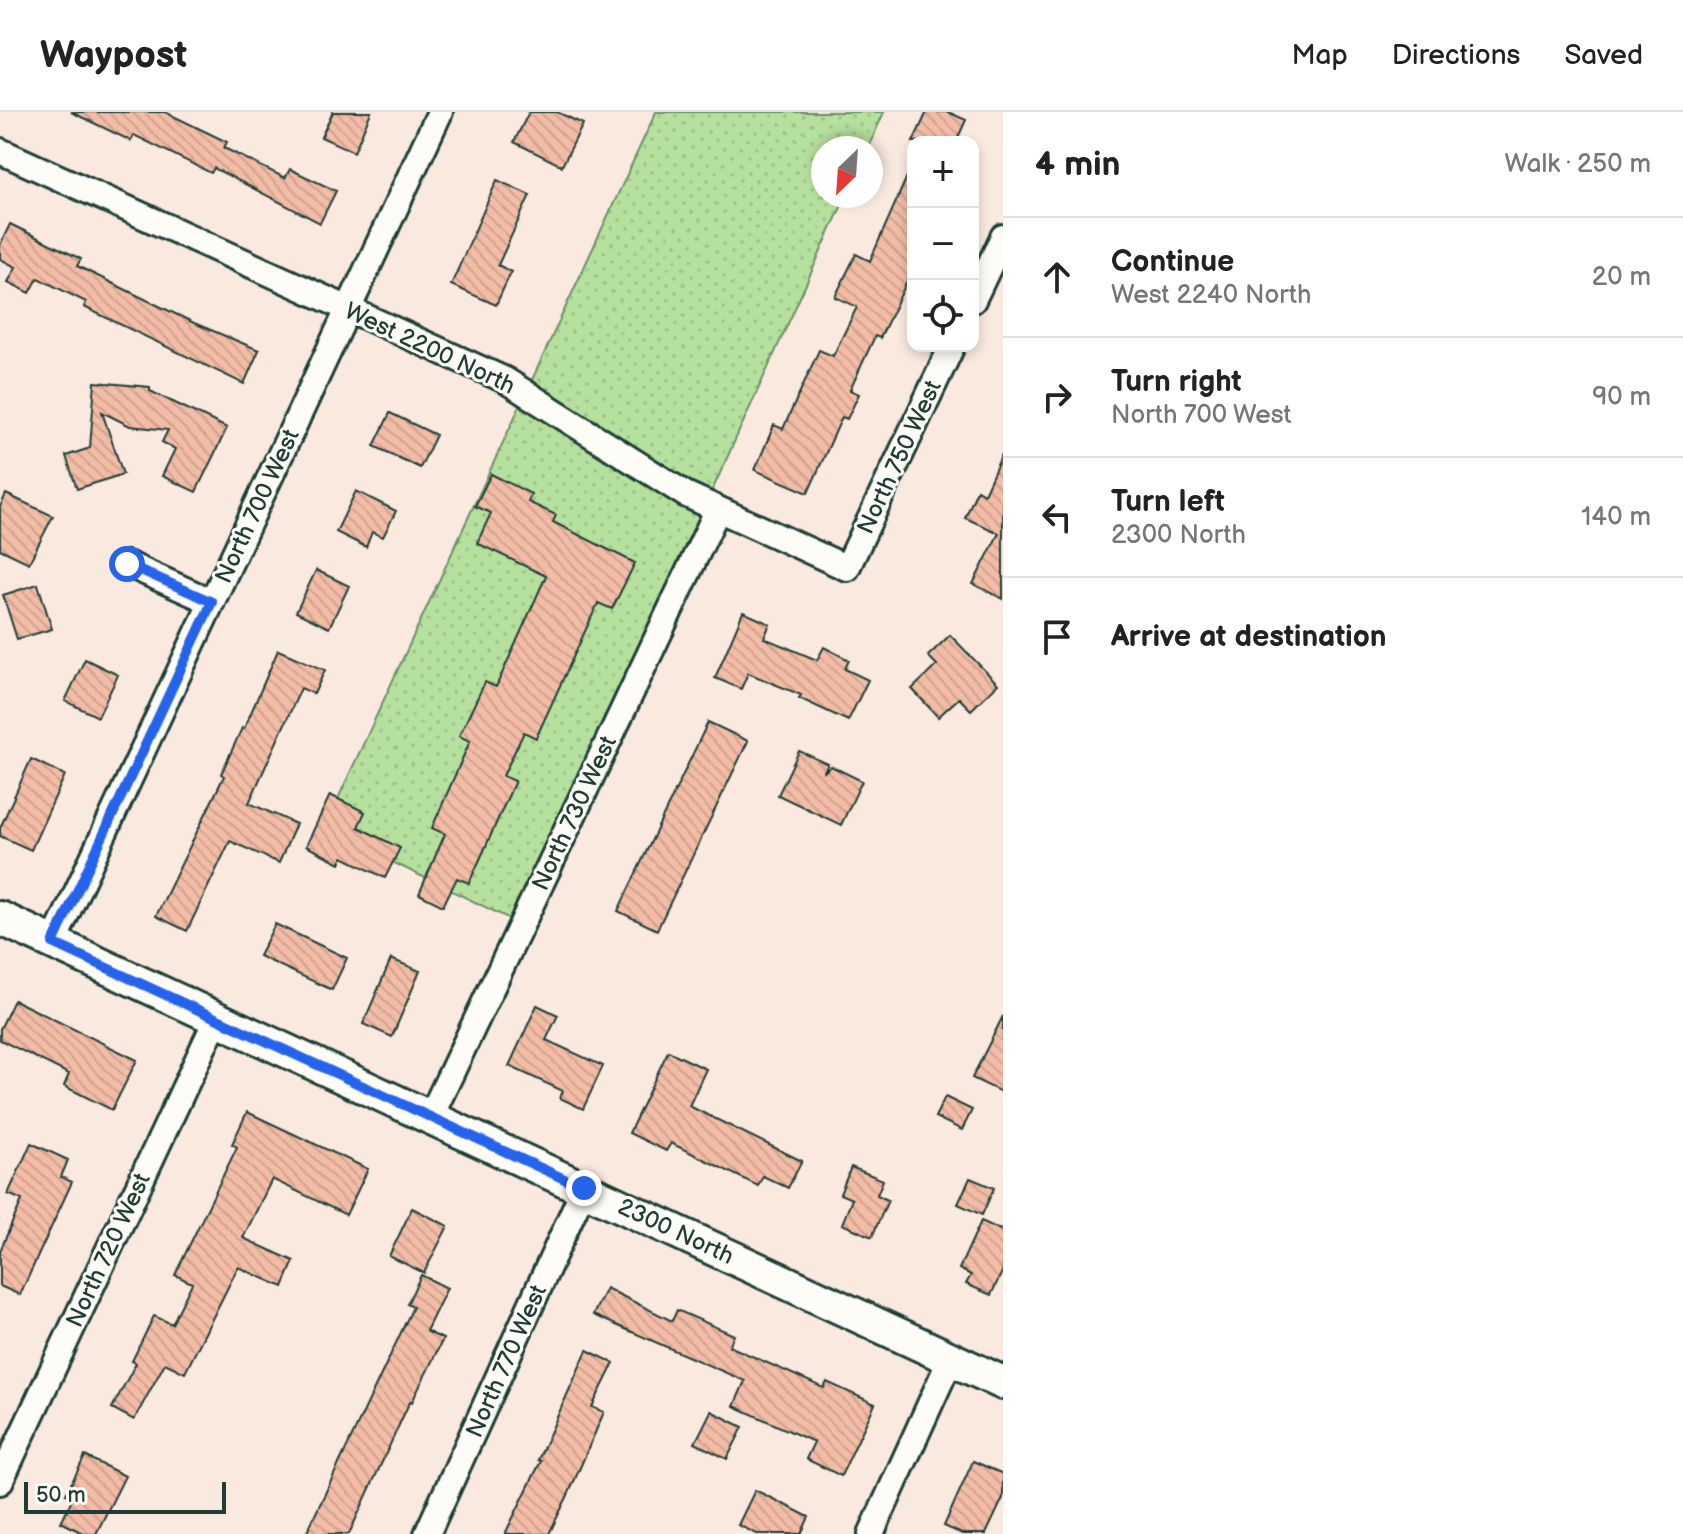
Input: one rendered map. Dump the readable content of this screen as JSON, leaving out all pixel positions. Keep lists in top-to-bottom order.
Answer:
{
  "streets": {
    "street": [
      "West 2200 North",
      "North 750 West",
      "North 700 West",
      "North 730 West",
      "2300 North",
      "North 720 West",
      "North 770 West"
    ]
  },
  "crossings": [
    ["West 2200 North", "North 750 West"],
    ["West 2200 North", "North 700 West"],
    ["West 2200 North", "North 730 West"],
    ["North 700 West", "2300 North"],
    ["North 730 West", "2300 North"],
    ["2300 North", "North 720 West"],
    ["2300 North", "North 770 West"]
  ],
  "scale_bar": "50 m",
  "north": "bottom left",
  "page": {
    "header": "Waypost",
    "nav": ["Map", "Directions", "Saved"],
    "heading": ["4 min", "Walk · 250 m"],
    "map_buttons": ["+", "−"],
    "list": [
      ["Continue", "West 2240 North", "20 m"],
      ["Turn right", "North 700 West", "90 m"],
      ["Turn left", "2300 North", "140 m"],
      "Arrive at destination"
    ],
    "scale": "50 m"
  }
}
